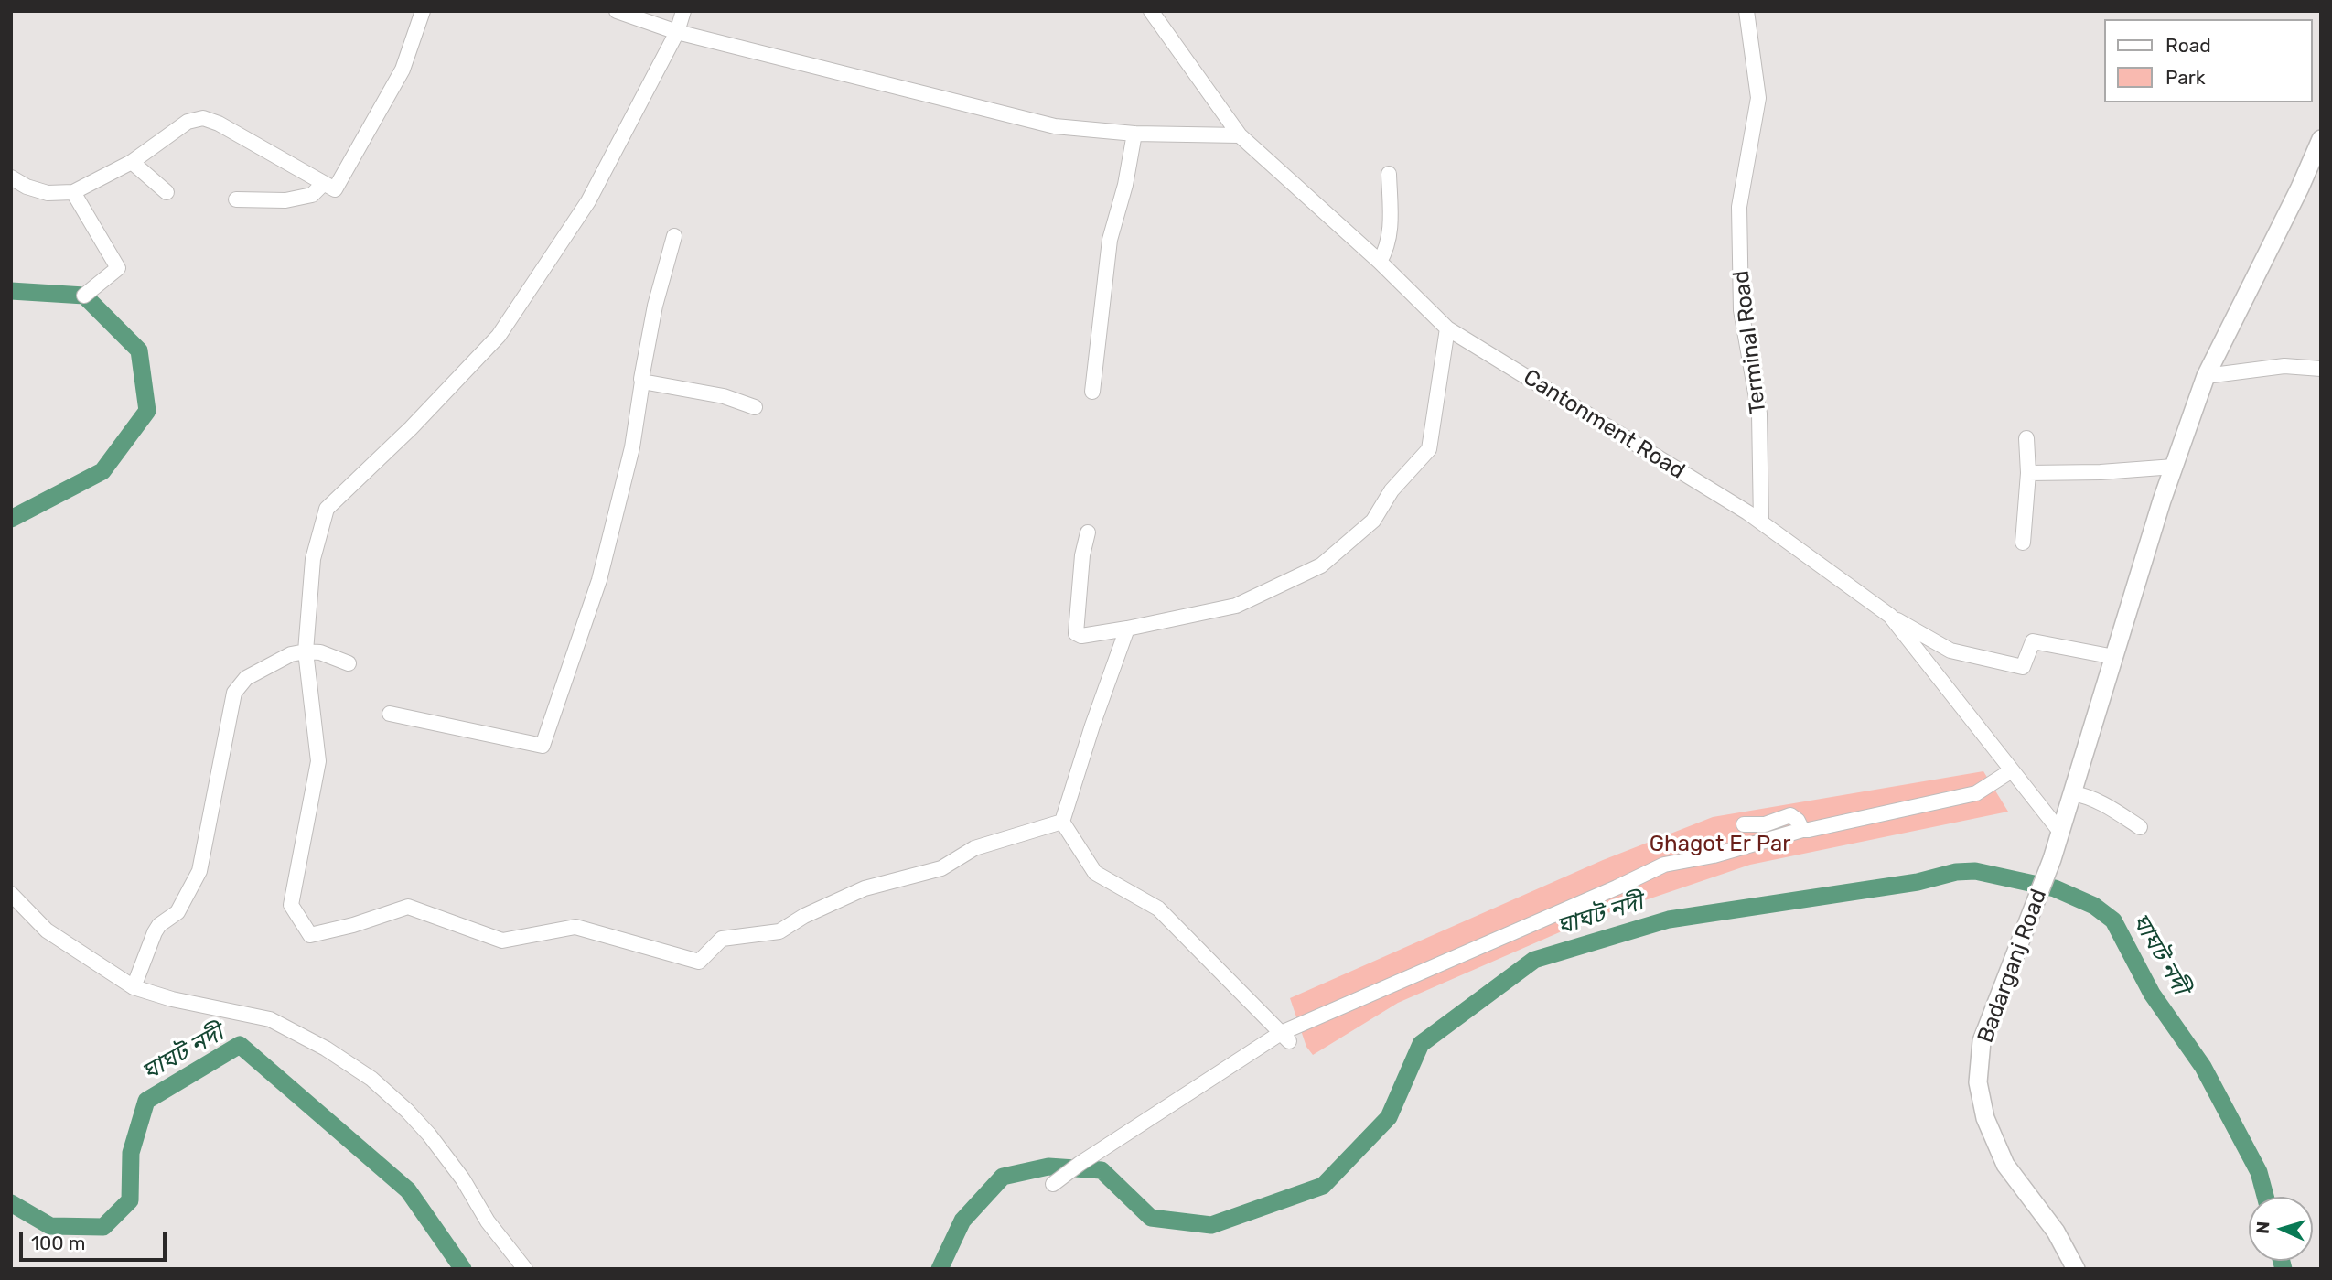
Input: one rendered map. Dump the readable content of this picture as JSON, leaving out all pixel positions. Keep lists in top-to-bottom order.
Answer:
{
  "streets": {
    "main road": ["Badarganj Road"],
    "street": ["Terminal Road", "Cantonment Road"]
  },
  "crossings": [
    ["Terminal Road", "Cantonment Road"],
    ["Cantonment Road", "Badarganj Road"]
  ],
  "water": ["ঘাঘট নদী"],
  "parks": ["Ghagot Er Par"],
  "legend": ["Road", "Park"],
  "scale_bar": "100 m",
  "north": "left"
}
